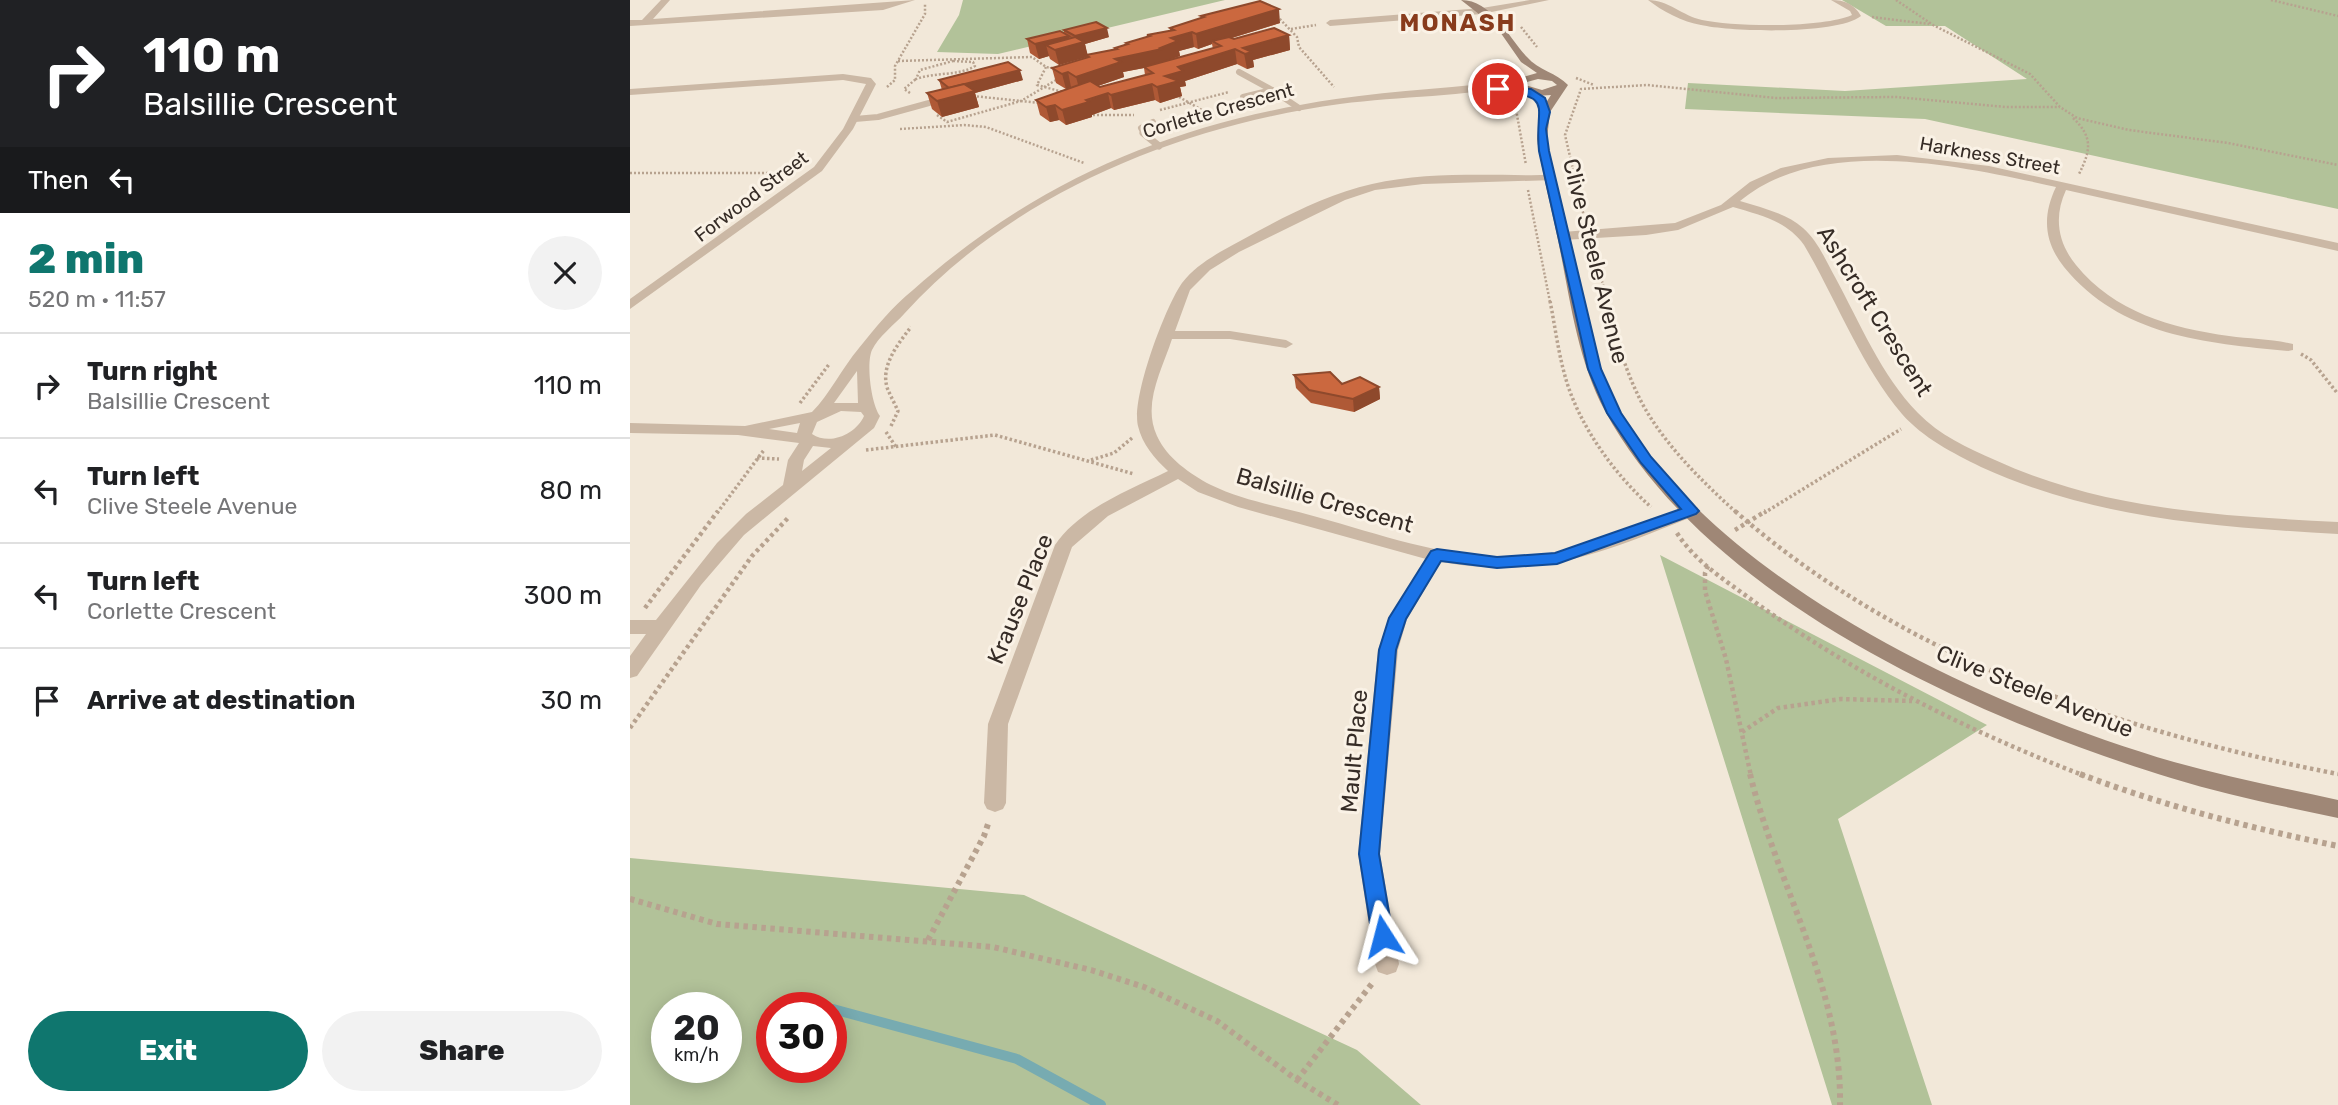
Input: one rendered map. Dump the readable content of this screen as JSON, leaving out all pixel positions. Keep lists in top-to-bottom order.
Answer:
{
  "streets": {
    "street": [
      "Corlette Crescent",
      "Harkness Street",
      "Forwood Street",
      "Clive Steele Avenue",
      "Ashcroft Crescent",
      "Balsillie Crescent",
      "Krause Place",
      "Mault Place"
    ]
  },
  "crossings": [
    ["Harkness Street", "Clive Steele Avenue"],
    ["Harkness Street", "Ashcroft Crescent"],
    ["Clive Steele Avenue", "Balsillie Crescent"],
    ["Balsillie Crescent", "Krause Place"],
    ["Balsillie Crescent", "Mault Place"]
  ],
  "districts": ["MONASH"],
  "page": {
    "turn": ["110 m", "Balsillie Crescent"],
    "then": "Then",
    "heading": ["2 min", "520 m · 11:57"],
    "list": [
      {
        "name": "Turn right",
        "note": "Balsillie Crescent",
        "value": "110 m"
      },
      {
        "name": "Turn left",
        "note": "Clive Steele Avenue",
        "value": "80 m"
      },
      {
        "name": "Turn left",
        "note": "Corlette Crescent",
        "value": "300 m"
      },
      {
        "name": "Arrive at destination",
        "value": "30 m"
      }
    ],
    "speed": "20 km/h",
    "limit": "30",
    "buttons": ["Exit", "Share"]
  }
}
